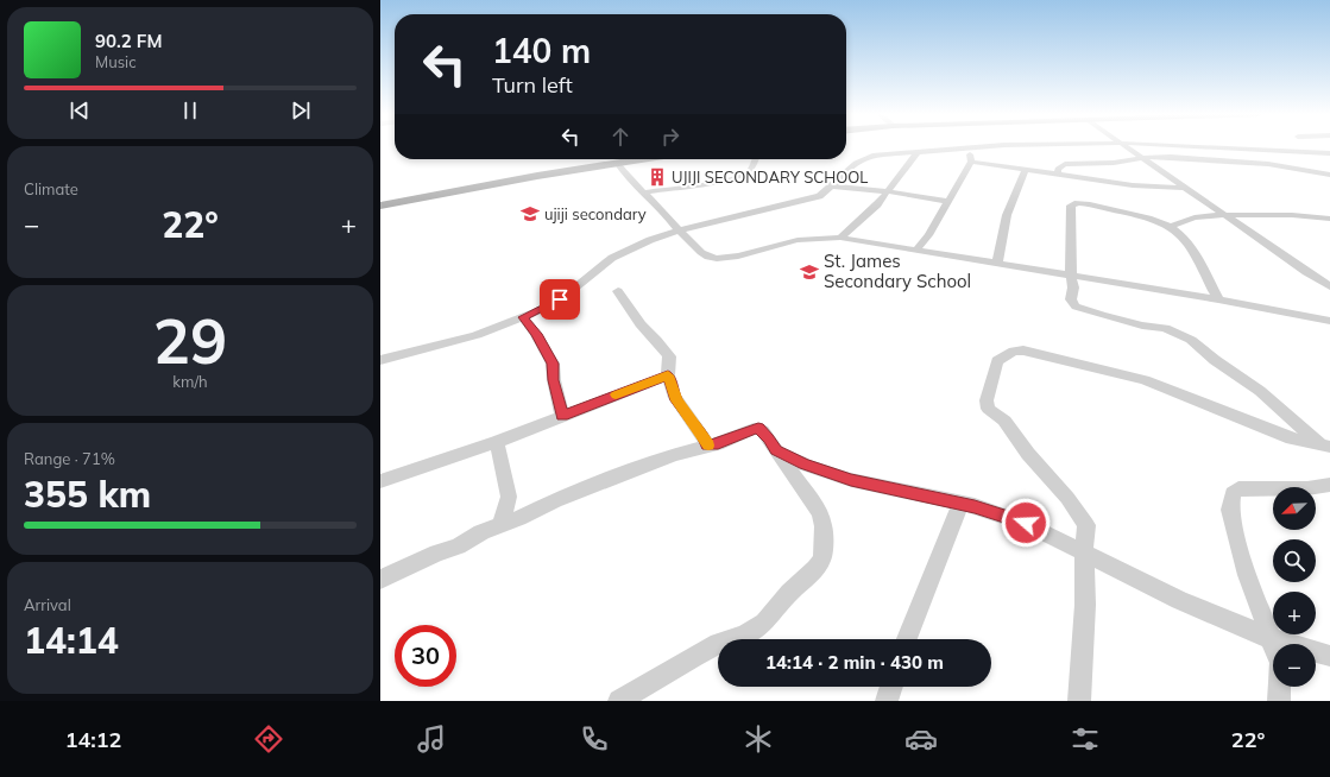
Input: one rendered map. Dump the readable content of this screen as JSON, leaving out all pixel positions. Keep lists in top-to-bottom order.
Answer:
{
  "places": {
    "building": ["UJIJI SECONDARY SCHOOL"],
    "school or university": ["ujiji secondary", "St. James Secondary School"]
  },
  "north": "bottom left",
  "page": {
    "turn": ["140 m", "Turn left"],
    "song": ["90.2 FM", "Music"],
    "tile": [
      "Climate",
      ["29", "km/h"],
      ["Range · 71%", "355 km"],
      ["Arrival", "14:14"]
    ],
    "heat": ["−", "22°", "+"],
    "map_buttons": ["+", "−"],
    "limit": "30",
    "trip": "14:14 · 2 min · 430 m",
    "tabs": ["14:12", "22°"]
  }
}
